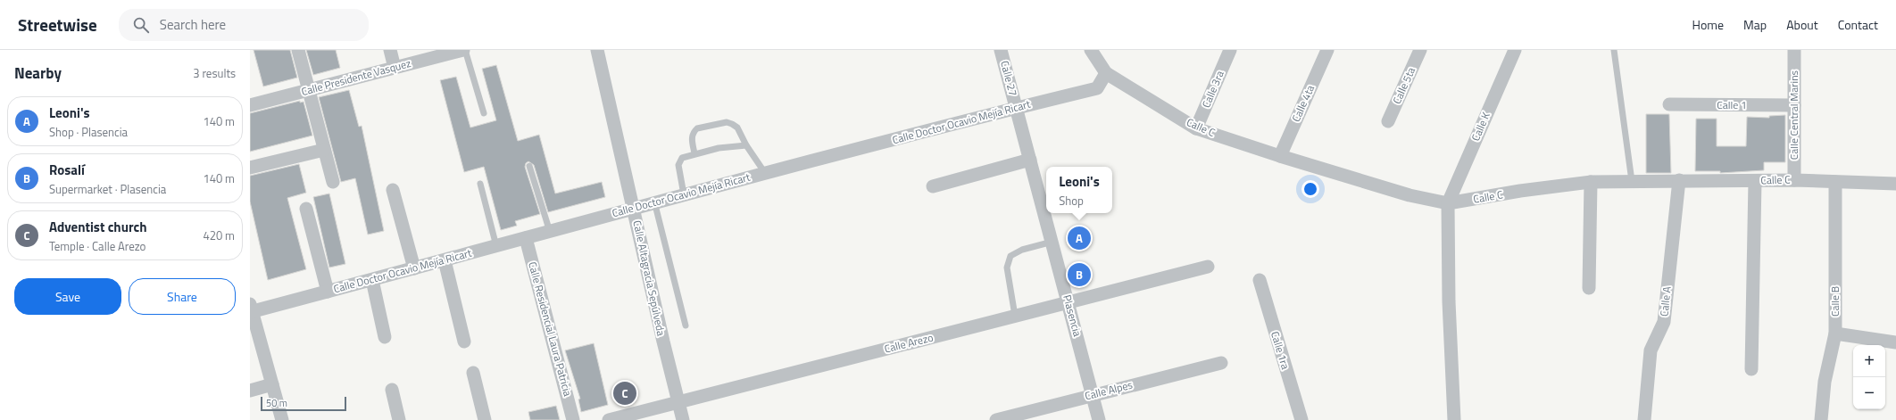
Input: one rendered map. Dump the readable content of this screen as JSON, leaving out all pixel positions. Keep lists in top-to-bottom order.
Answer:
{
  "streets": {
    "street": [
      "Calle Presidente Vasquez",
      "Calle 27",
      "Calle 5ta",
      "Calle 3ra",
      "Calle 4ta",
      "Calle 1",
      "Calle Central Marins",
      "Calle Doctor Ocavio Mejía Ricart",
      "Calle K",
      "Calle C",
      "Calle Altagracia Sepúlveda",
      "Calle A",
      "Calle B",
      "Plasencia",
      "Calle Residencial Laura Patricia",
      "Calle Arezo",
      "Calle 1ra",
      "Calle Alpes"
    ]
  },
  "crossings": [
    ["Calle 27", "Calle Doctor Ocavio Mejía Ricart"],
    ["Calle 27", "Plasencia"],
    ["Calle 3ra", "Calle C"],
    ["Calle 4ta", "Calle C"],
    ["Calle 1", "Calle Central Marins"],
    ["Calle Central Marins", "Calle C"],
    ["Calle Doctor Ocavio Mejía Ricart", "Calle C"],
    ["Calle Doctor Ocavio Mejía Ricart", "Calle Altagracia Sepúlveda"],
    ["Calle Doctor Ocavio Mejía Ricart", "Plasencia"],
    ["Calle Doctor Ocavio Mejía Ricart", "Calle Residencial Laura Patricia"],
    ["Calle K", "Calle C"],
    ["Calle C", "Calle A"],
    ["Calle C", "Calle B"],
    ["Calle Altagracia Sepúlveda", "Calle Arezo"],
    ["Plasencia", "Calle Arezo"],
    ["Plasencia", "Calle Alpes"]
  ],
  "scale_bar": "50 m",
  "page": {
    "header": "Streetwise",
    "search": "Search here",
    "nav": [
      "Home",
      "Map",
      "About",
      "Contact"
    ],
    "heading": ["Nearby", "3 results"],
    "list": [
      {
        "mark": "A",
        "name": "Leoni's",
        "note": "Shop · Plasencia",
        "value": "140 m"
      },
      {
        "mark": "B",
        "name": "Rosalí",
        "note": "Supermarket · Plasencia",
        "value": "140 m"
      },
      {
        "mark": "C",
        "name": "Adventist church",
        "note": "Temple · Calle Arezo",
        "value": "420 m"
      }
    ],
    "popup": ["Leoni's", "Shop"],
    "pins": ["A", "B", "C"],
    "buttons": ["Save", "Share"],
    "map_buttons": ["+", "−"],
    "scale": "50 m"
  }
}
